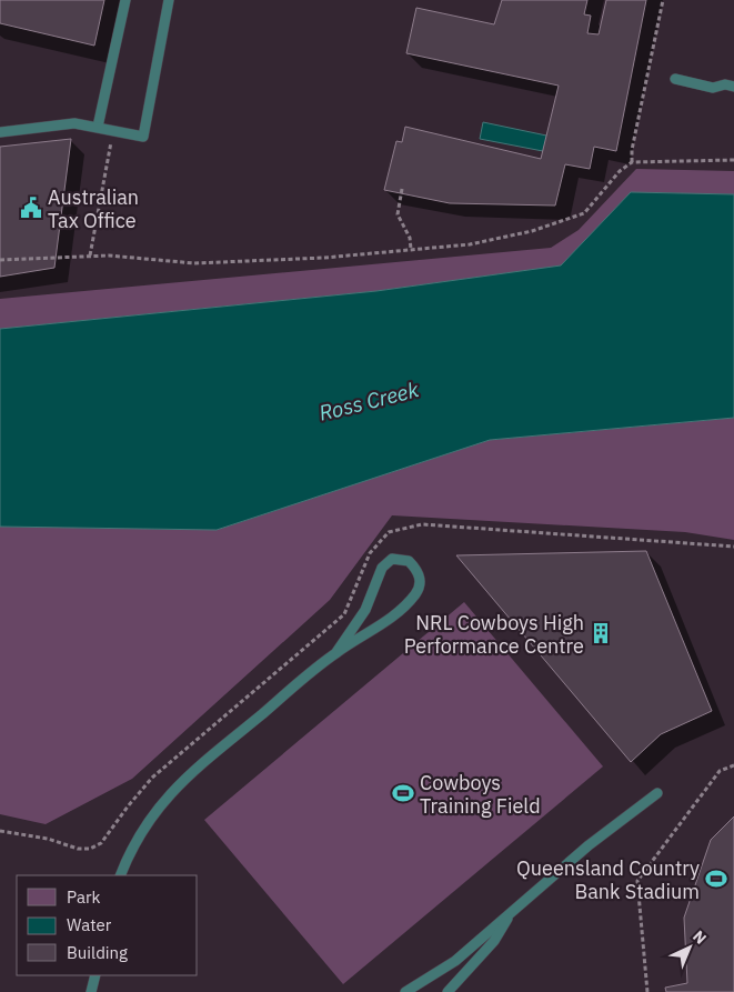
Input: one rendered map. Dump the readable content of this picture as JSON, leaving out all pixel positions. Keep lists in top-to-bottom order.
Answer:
{
  "water": ["Ross Creek"],
  "places": {
    "public building": ["Australian Tax Office"],
    "building": ["NRL Cowboys High Performance Centre"],
    "sports": ["Cowboys Training Field", "Queensland Country Bank Stadium"]
  },
  "legend": ["Park", "Water", "Building"],
  "north": "top right"
}
